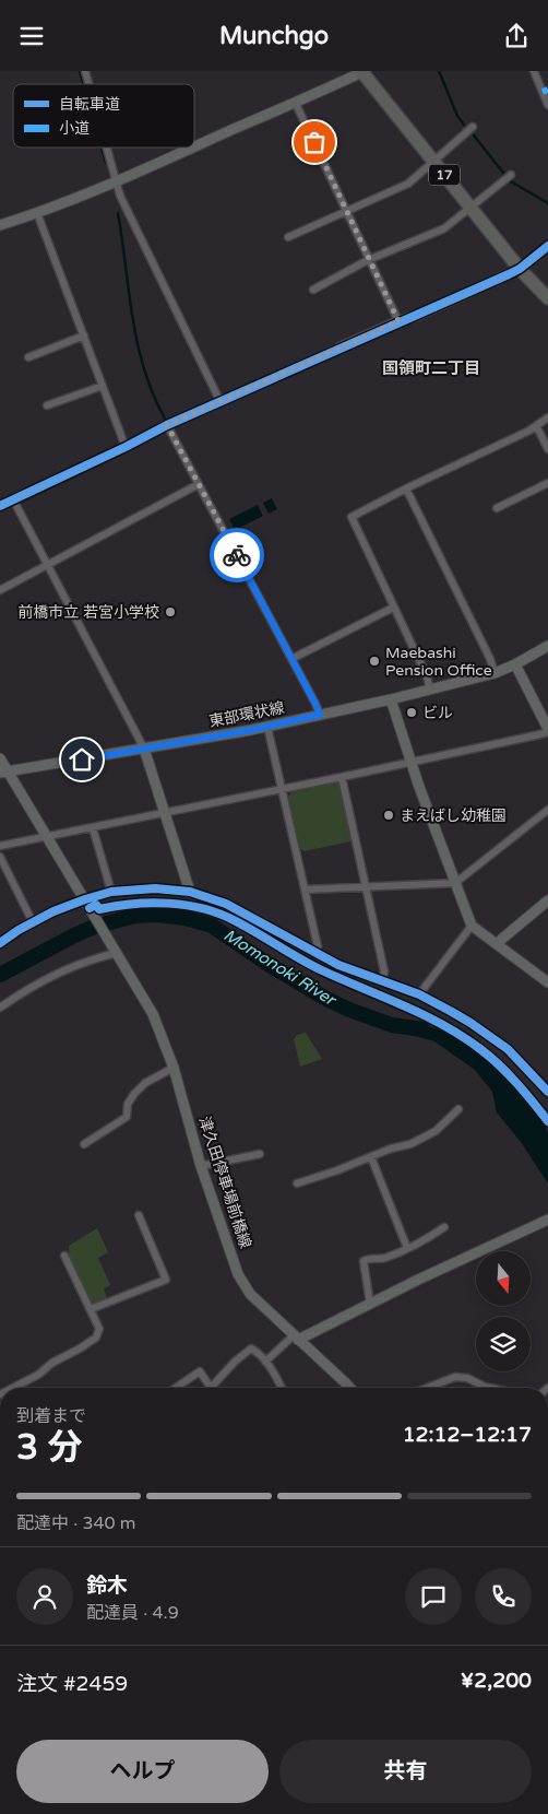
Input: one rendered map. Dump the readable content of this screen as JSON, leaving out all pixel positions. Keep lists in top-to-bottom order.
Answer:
{
  "streets": {
    "highway": ["17"],
    "street": ["東部環状線", "津久田停車場前橋線"]
  },
  "districts": ["国領町二丁目"],
  "water": ["Momonoki River"],
  "places": [
    "前橋市立 若宮小学校",
    "Maebashi Pension Office",
    "ビル",
    "まえばし幼稚園"
  ],
  "legend": ["自転車道", "小道"],
  "north": "bottom",
  "page": {
    "header": "Munchgo",
    "heading": ["3 分", "到着まで", "12:12–12:17"],
    "panel": [
      "鈴木",
      "配達員 · 4.9",
      "注文 #2459",
      "¥2,200"
    ],
    "bar": "配達中 · 340 m",
    "buttons": ["ヘルプ", "共有"]
  }
}
